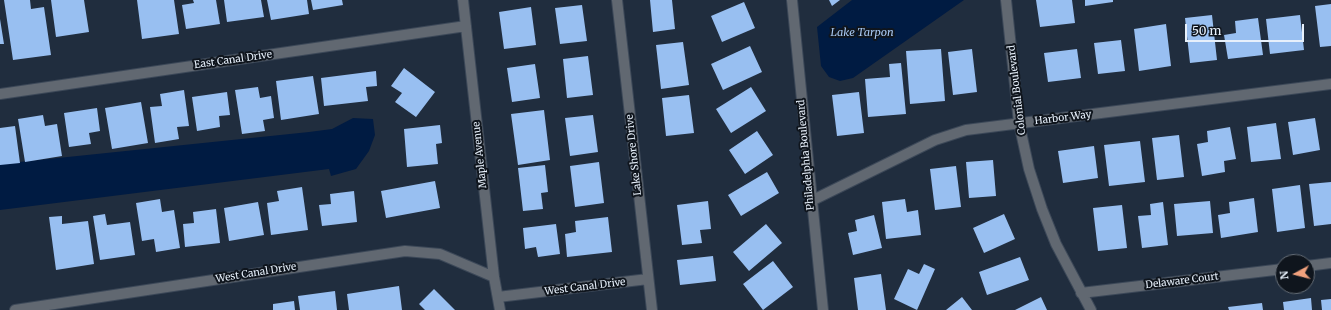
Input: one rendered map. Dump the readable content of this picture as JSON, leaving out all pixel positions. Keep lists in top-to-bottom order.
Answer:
{
  "streets": {
    "street": [
      "East Canal Drive",
      "Colonial Boulevard",
      "Harbor Way",
      "Maple Avenue",
      "Lake Shore Drive",
      "Philadelphia Boulevard",
      "West Canal Drive",
      "Delaware Court"
    ]
  },
  "crossings": [
    ["East Canal Drive", "Maple Avenue"],
    ["Colonial Boulevard", "Harbor Way"],
    ["Colonial Boulevard", "Delaware Court"],
    ["Harbor Way", "Philadelphia Boulevard"],
    ["Maple Avenue", "West Canal Drive"],
    ["Lake Shore Drive", "West Canal Drive"]
  ],
  "water": ["Lake Tarpon"],
  "scale_bar": "50 m",
  "north": "left"
}
